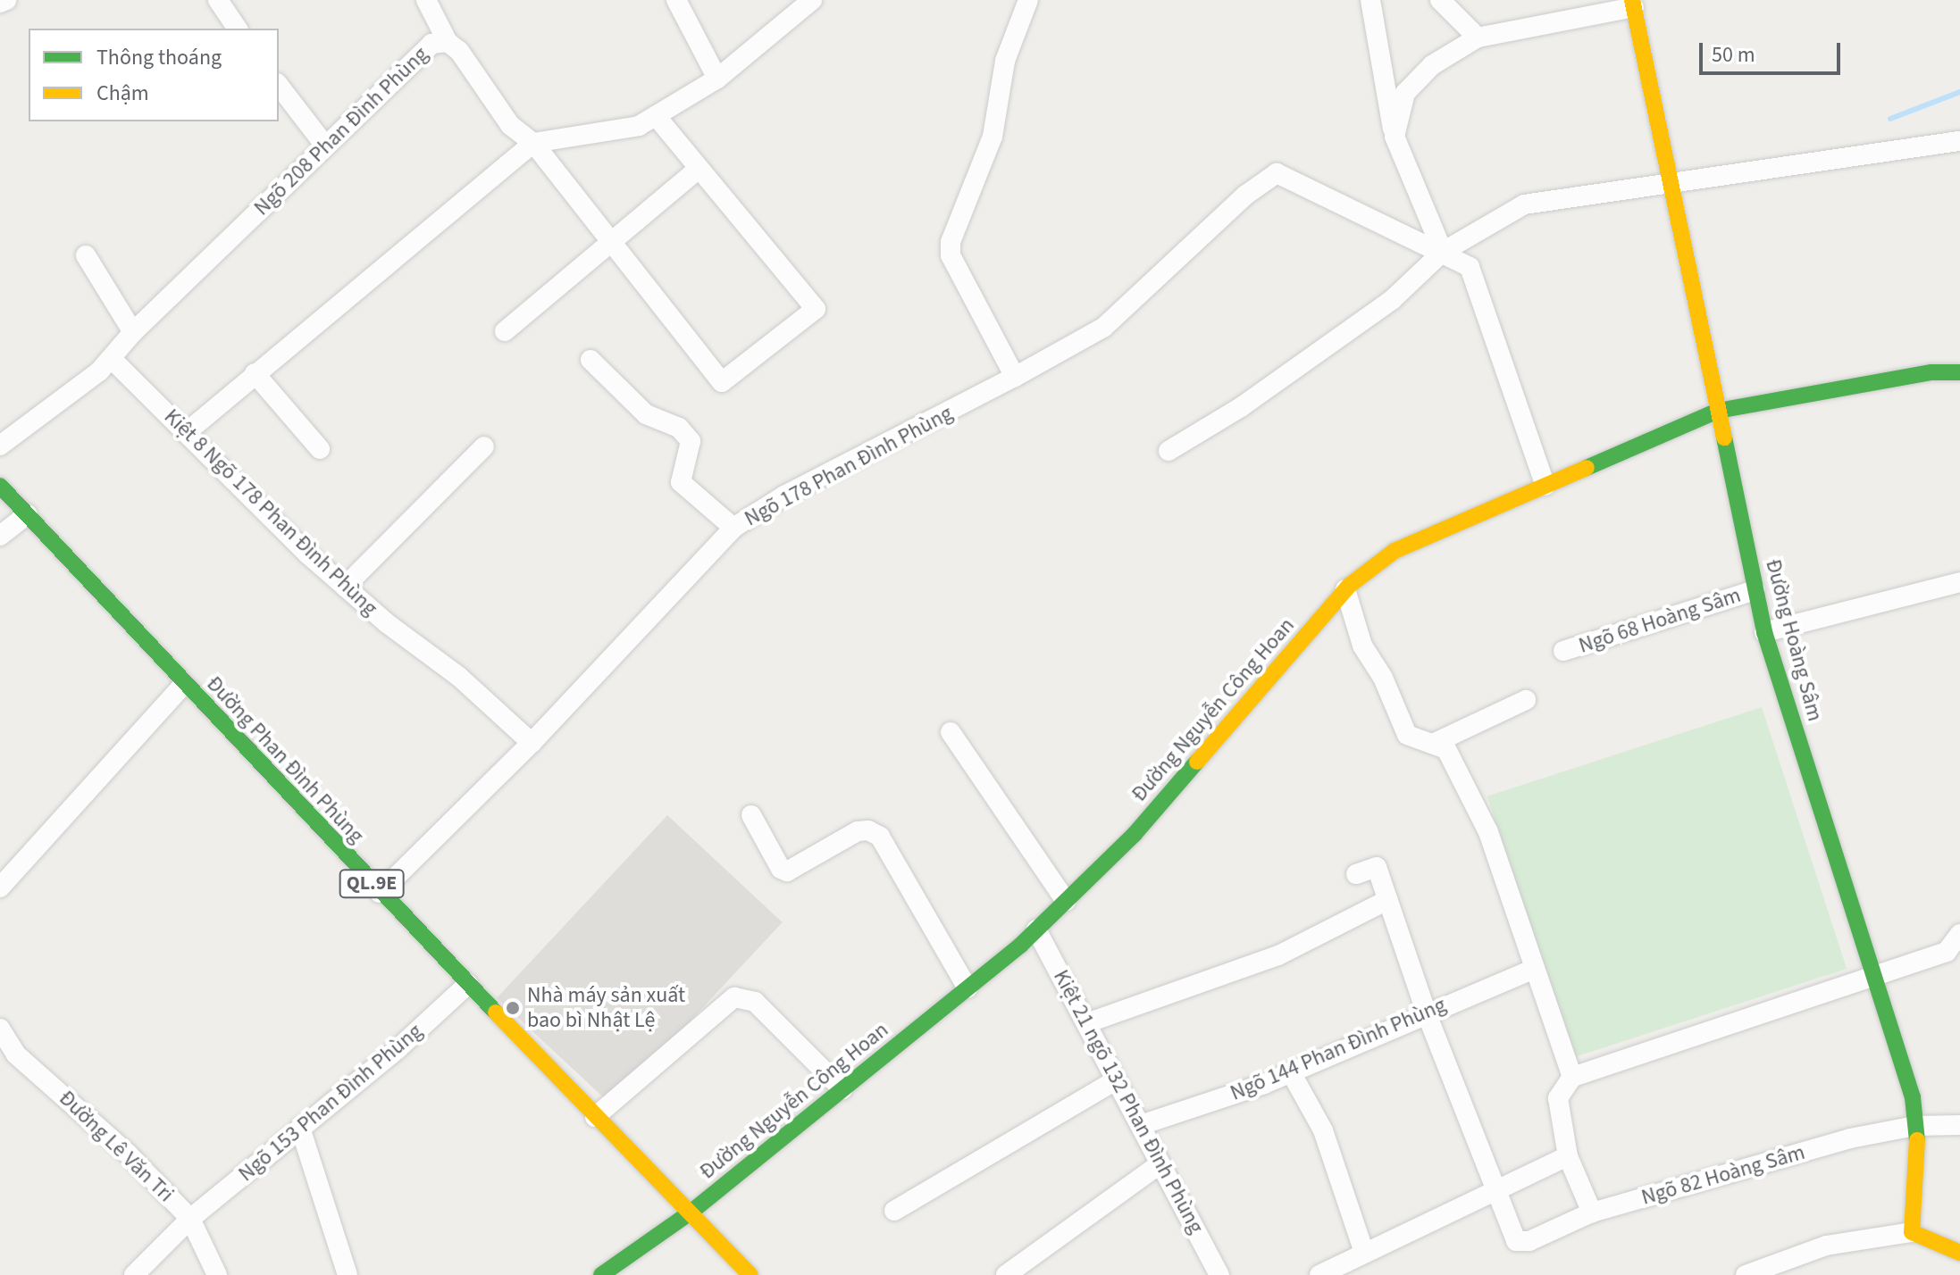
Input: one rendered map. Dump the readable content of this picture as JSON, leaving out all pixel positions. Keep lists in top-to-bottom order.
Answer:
{
  "streets": {
    "main road": [
      "Đường Hoàng Sâm",
      "Đường Nguyễn Công Hoan",
      "Đường Phan Đình Phùng",
      "QL.9E"
    ],
    "street": [
      "Ngõ 208 Phan Đình Phùng",
      "Ngõ 178 Phan Đình Phùng",
      "Kiệt 8 Ngõ 178 Phan Đình Phùng",
      "Ngõ 68 Hoàng Sâm",
      "Ngõ 144 Phan Đình Phùng",
      "Kiệt 21 ngõ 132 Phan Đình Phùng",
      "Ngõ 153 Phan Đình Phùng",
      "Đường Lê Văn Tri",
      "Ngõ 82 Hoàng Sâm"
    ]
  },
  "crossings": [
    ["Ngõ 208 Phan Đình Phùng", "Kiệt 8 Ngõ 178 Phan Đình Phùng"],
    ["Ngõ 178 Phan Đình Phùng", "Kiệt 8 Ngõ 178 Phan Đình Phùng"],
    ["Ngõ 178 Phan Đình Phùng", "Đường Phan Đình Phùng"],
    ["Ngõ 68 Hoàng Sâm", "Đường Hoàng Sâm"],
    ["Đường Hoàng Sâm", "Đường Nguyễn Công Hoan"],
    ["Đường Hoàng Sâm", "Ngõ 82 Hoàng Sâm"],
    ["Đường Nguyễn Công Hoan", "Đường Phan Đình Phùng"],
    ["Đường Nguyễn Công Hoan", "Kiệt 21 ngõ 132 Phan Đình Phùng"],
    ["Đường Phan Đình Phùng", "Ngõ 153 Phan Đình Phùng"],
    ["Ngõ 144 Phan Đình Phùng", "Kiệt 21 ngõ 132 Phan Đình Phùng"],
    ["Ngõ 153 Phan Đình Phùng", "Đường Lê Văn Tri"]
  ],
  "places": ["Nhà máy sản xuất bao bì Nhật Lệ"],
  "legend": ["Thông thoáng", "Chậm"],
  "scale_bar": "50 m"
}
